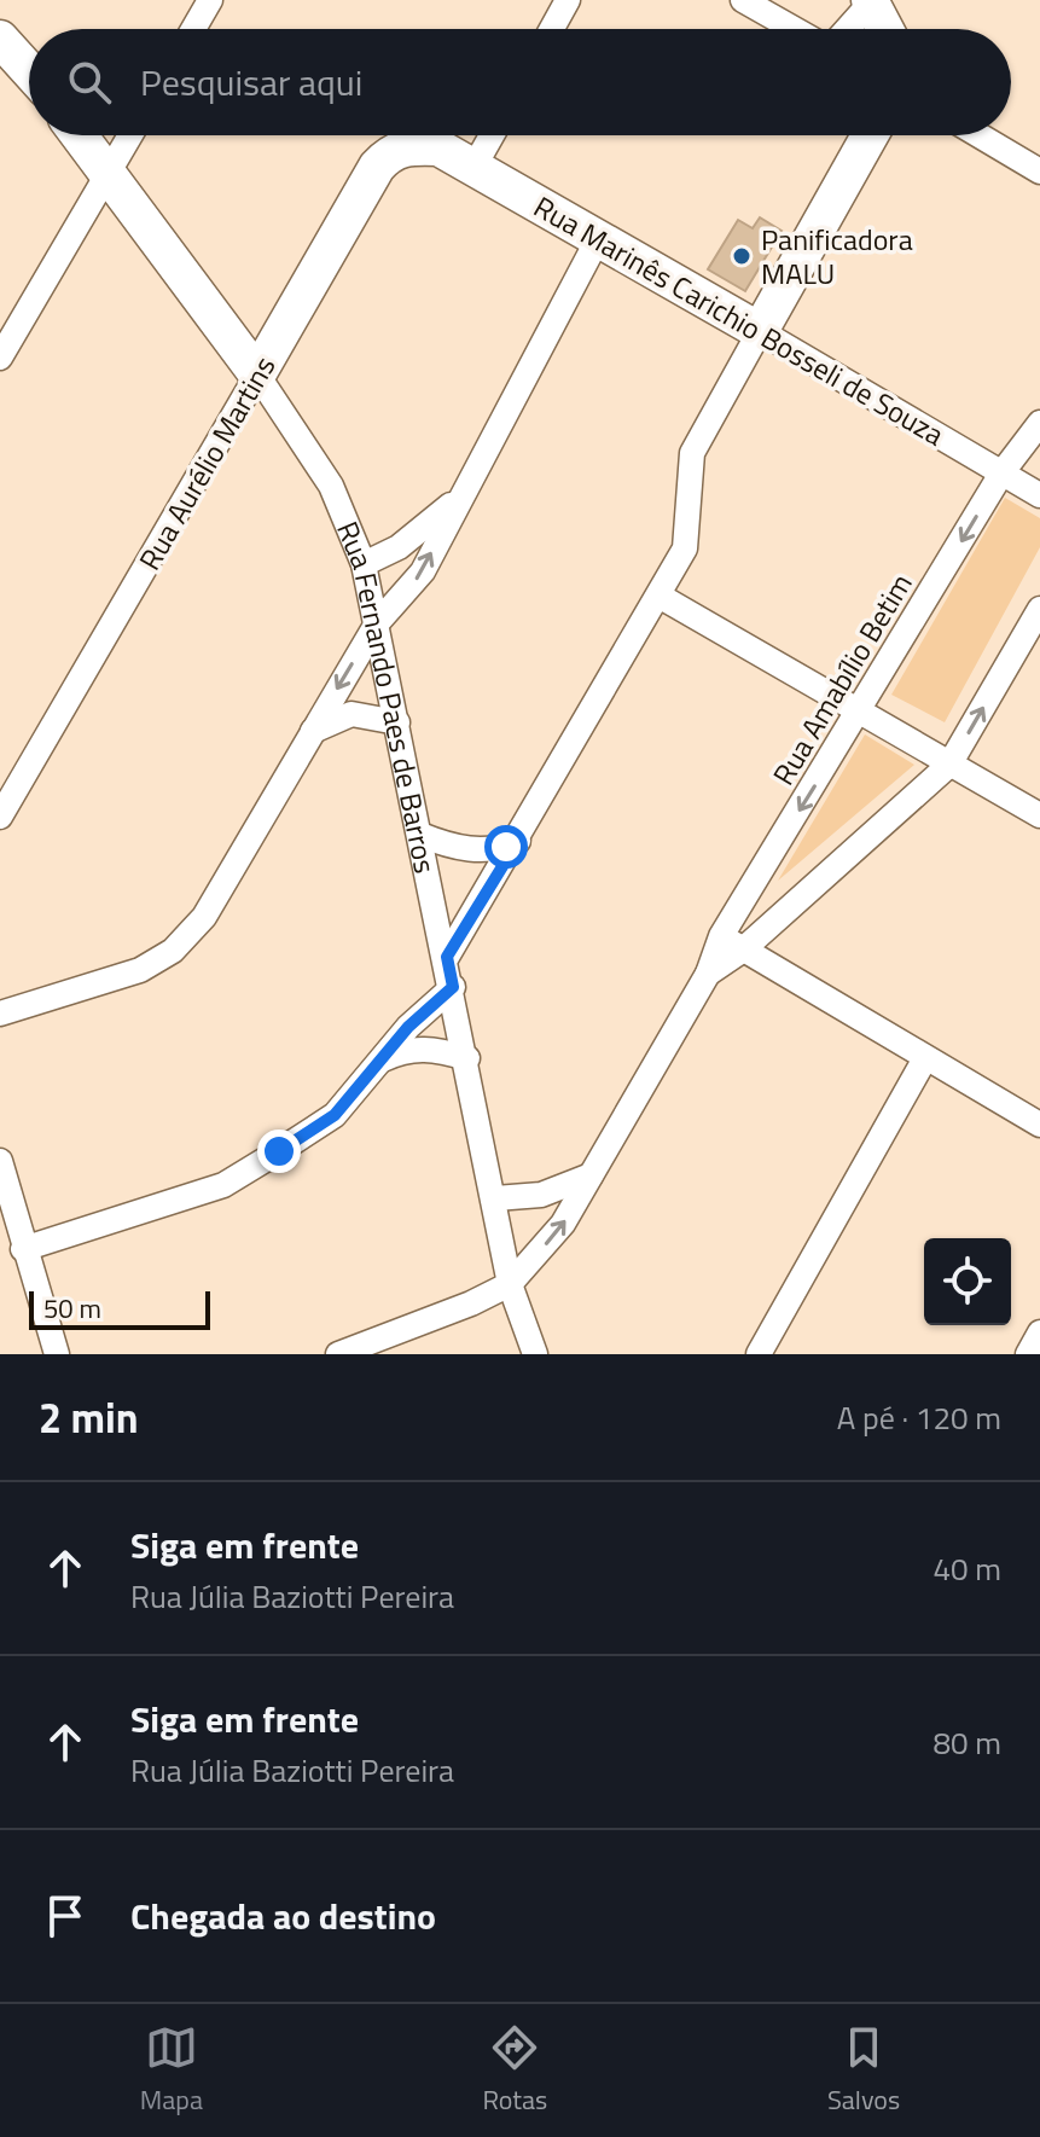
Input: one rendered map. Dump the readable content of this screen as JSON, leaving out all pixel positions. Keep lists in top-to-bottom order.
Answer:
{
  "streets": {
    "street": [
      "Rua Marinês Carichio Bosseli de Souza",
      "Rua Aurélio Martins",
      "Rua Amabílio Betim",
      "Rua Fernando Paes de Barros"
    ]
  },
  "crossings": [
    ["Rua Marinês Carichio Bosseli de Souza", "Rua Aurélio Martins"],
    ["Rua Marinês Carichio Bosseli de Souza", "Rua Amabílio Betim"],
    ["Rua Aurélio Martins", "Rua Fernando Paes de Barros"],
    ["Rua Amabílio Betim", "Rua Fernando Paes de Barros"]
  ],
  "places": ["Panificadora MALU"],
  "scale_bar": "50 m",
  "page": {
    "search": "Pesquisar aqui",
    "scale": "50 m",
    "heading": ["2 min", "A pé · 120 m"],
    "list": [
      ["Siga em frente", "Rua Júlia Baziotti Pereira", "40 m"],
      ["Siga em frente", "Rua Júlia Baziotti Pereira", "80 m"],
      "Chegada ao destino"
    ],
    "nav": ["Mapa", "Rotas", "Salvos"]
  }
}
